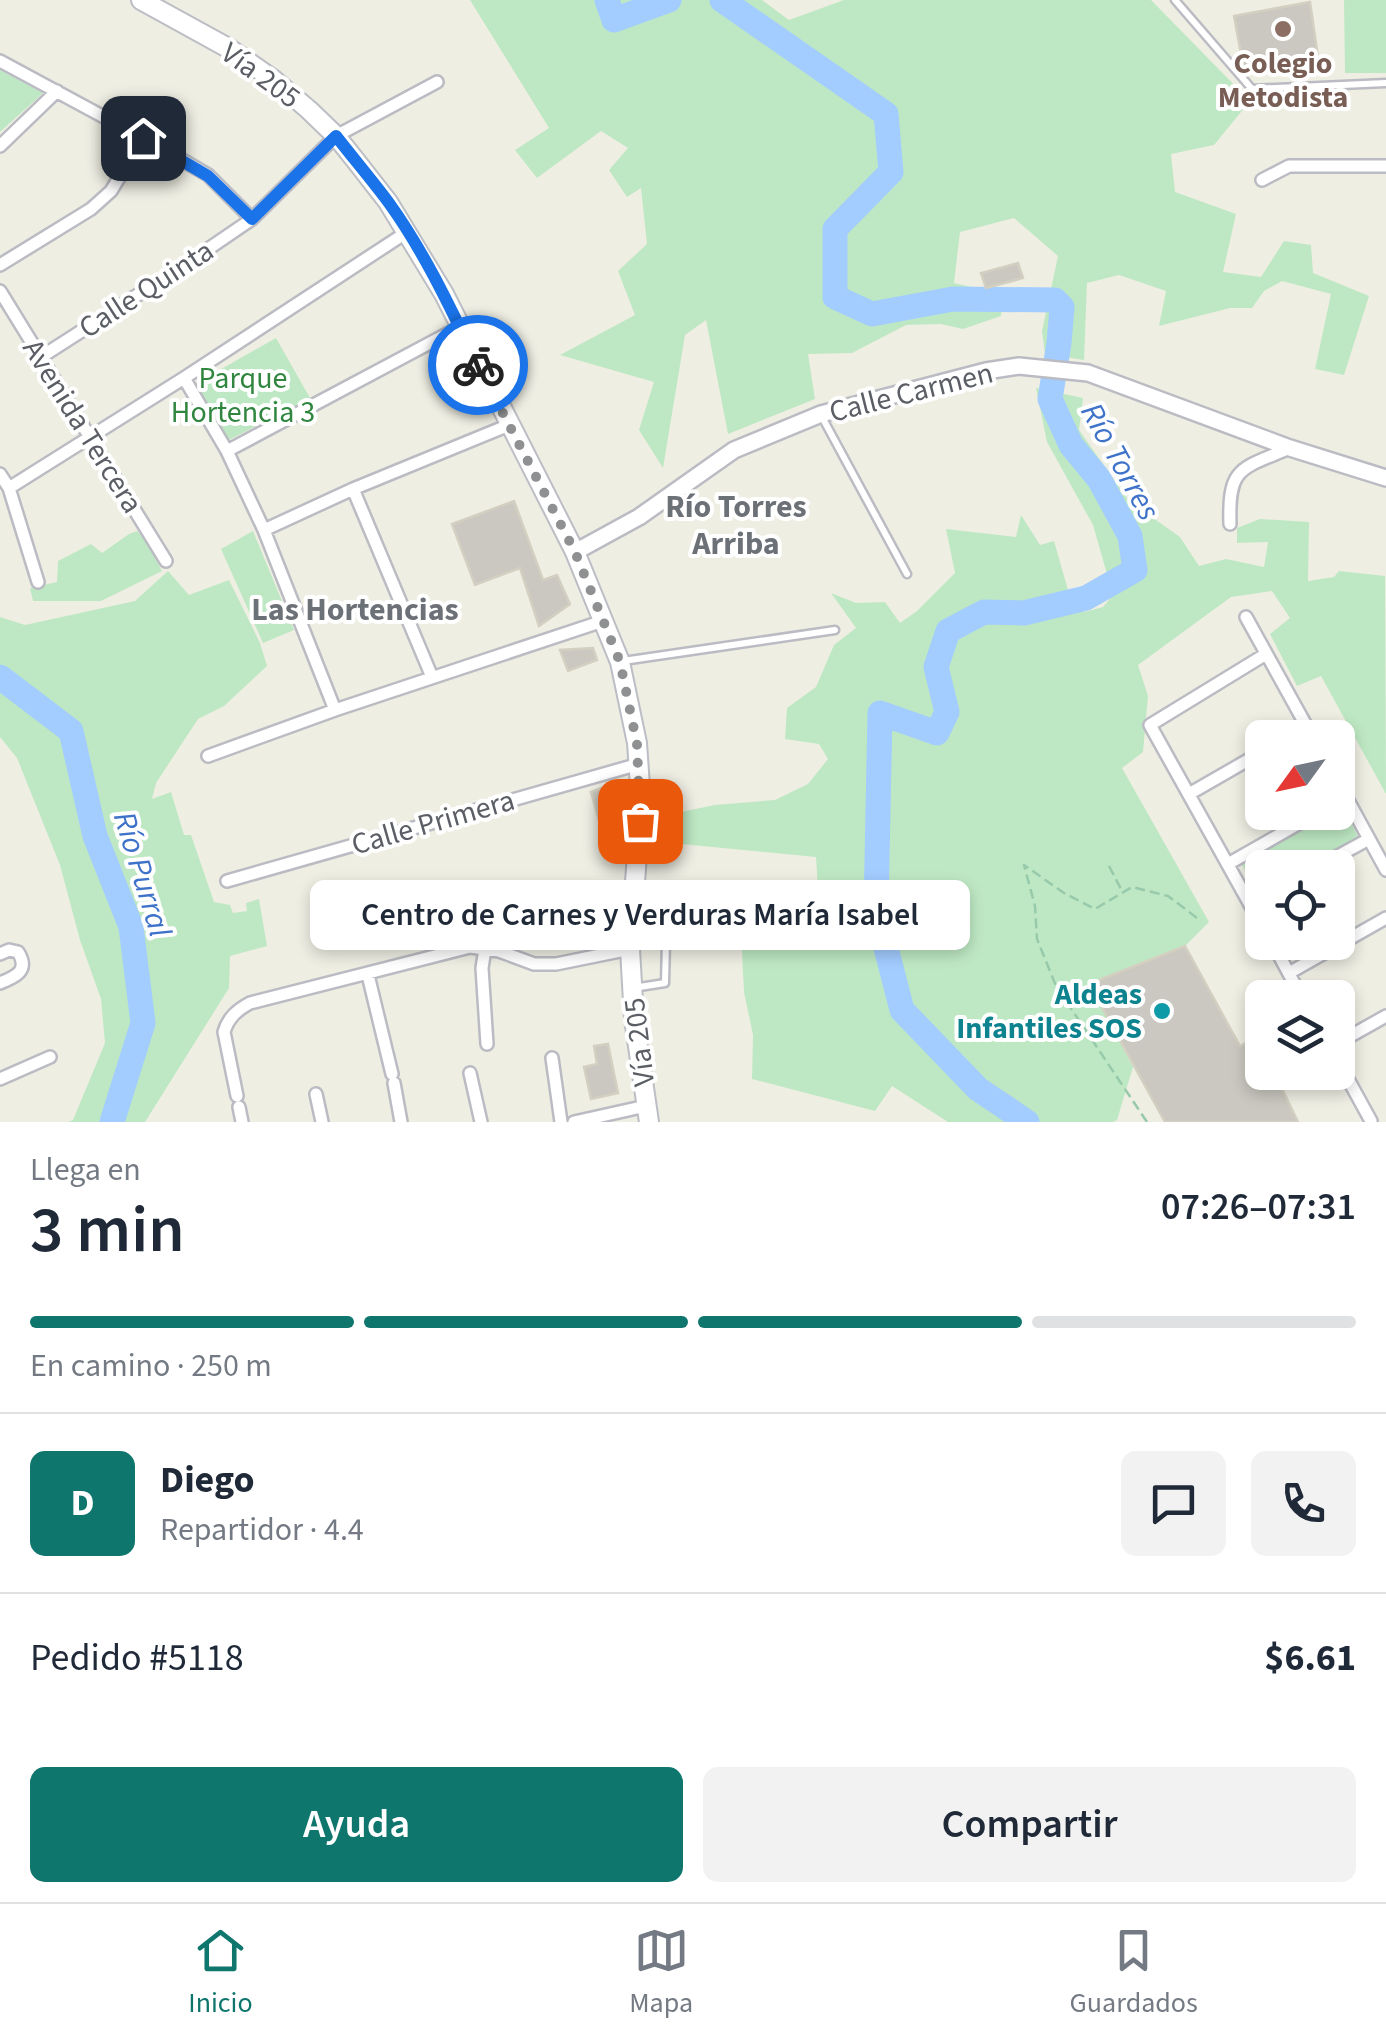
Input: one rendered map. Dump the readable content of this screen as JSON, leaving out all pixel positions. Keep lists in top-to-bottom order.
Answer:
{
  "streets": {
    "main road": ["Vía 205"],
    "street": [
      "Calle Quinta",
      "Calle Carmen",
      "Avenida Tercera",
      "Calle Primera"
    ]
  },
  "crossings": [
    ["Vía 205", "Calle Quinta"],
    ["Vía 205", "Calle Carmen"],
    ["Vía 205", "Calle Primera"],
    ["Calle Quinta", "Avenida Tercera"]
  ],
  "districts": ["Río Torres Arriba", "Las Hortencias"],
  "water": ["Río Torres", "Río Purral"],
  "parks": ["Parque Hortencia 3"],
  "places": ["Colegio Metodista", "Centro de Carnes y Verduras María Isabel", "Aldeas Infantiles SOS"],
  "north": "bottom left",
  "page": {
    "bubble": "Centro de Carnes y Verduras María Isabel",
    "heading": ["3 min", "Llega en", "07:26–07:31"],
    "panel": [
      "Diego",
      "Repartidor · 4.4",
      "Pedido #5118",
      "$6.61"
    ],
    "bar": "En camino · 250 m",
    "round": "D",
    "buttons": ["Ayuda", "Compartir"],
    "tabs": ["Inicio", "Mapa", "Guardados"]
  }
}
